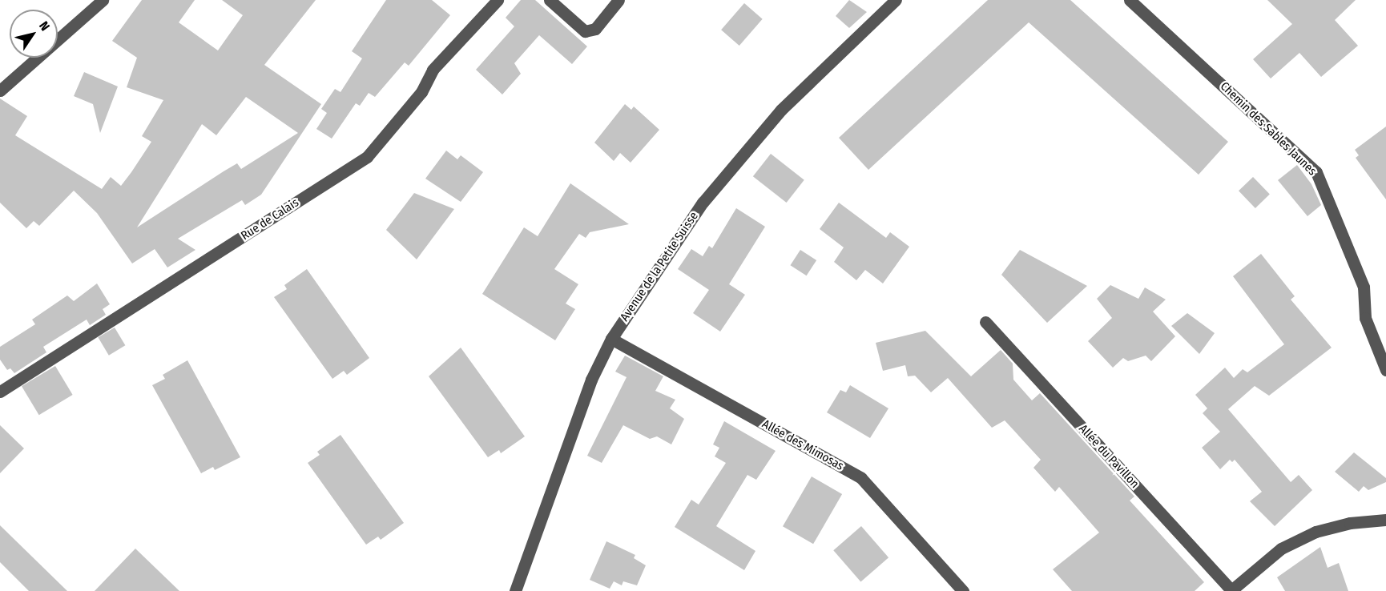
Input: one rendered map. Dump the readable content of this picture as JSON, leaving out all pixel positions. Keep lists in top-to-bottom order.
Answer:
{
  "streets": {
    "street": [
      "Chemin des Sables Jaunes",
      "Rue de Calais",
      "Avenue de la Petite Suisse",
      "Allée des Mimosas",
      "Allée du Pavillon"
    ]
  },
  "crossings": [
    ["Avenue de la Petite Suisse", "Allée des Mimosas"]
  ],
  "north": "top right"
}
